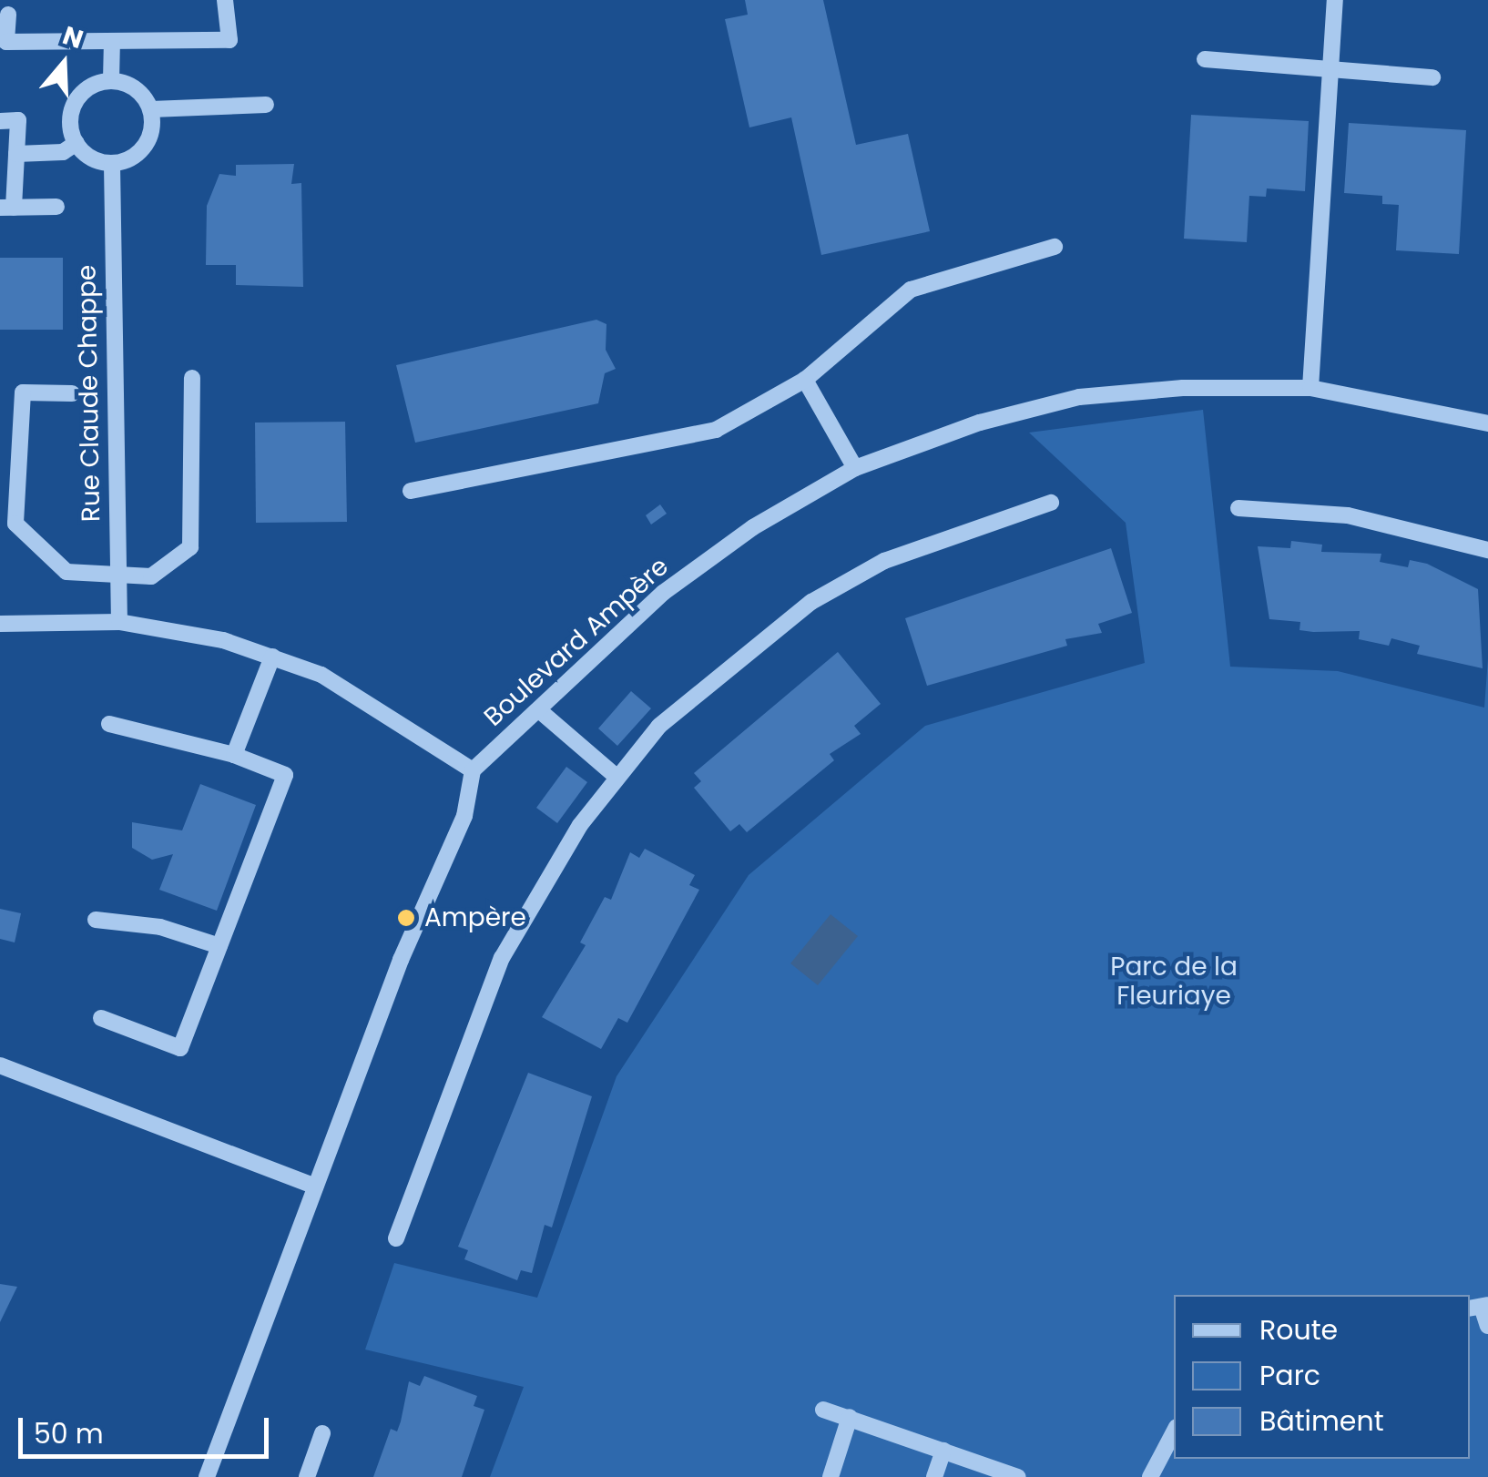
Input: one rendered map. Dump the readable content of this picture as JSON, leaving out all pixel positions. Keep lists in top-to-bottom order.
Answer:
{
  "streets": {
    "street": ["Rue Claude Chappe", "Boulevard Ampère"]
  },
  "parks": ["Parc de la Fleuriaye"],
  "places": ["Ampère"],
  "legend": ["Route", "Parc", "Bâtiment"],
  "scale_bar": "50 m",
  "north": "top"
}
